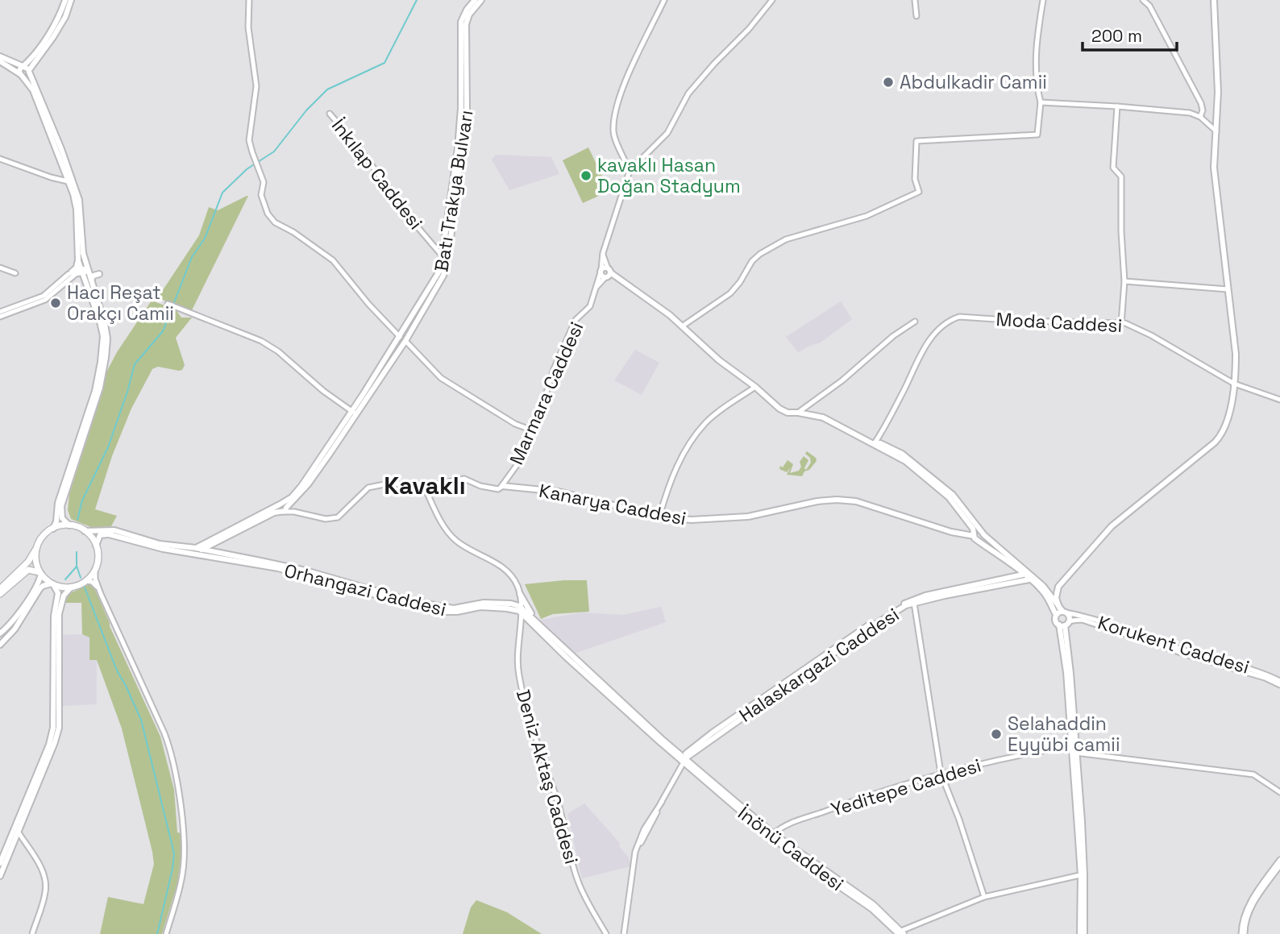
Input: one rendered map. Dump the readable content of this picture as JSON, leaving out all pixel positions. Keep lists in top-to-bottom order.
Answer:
{
  "streets": {
    "main road": [
      "Batı Trakya Bulvarı",
      "Kanarya Caddesi",
      "Orhangazi Caddesi",
      "Halaskargazi Caddesi",
      "İnönü Caddesi"
    ],
    "street": [
      "İnkılap Caddesi",
      "Moda Caddesi",
      "Marmara Caddesi",
      "Korukent Caddesi",
      "Deniz Aktaş Caddesi",
      "Yeditepe Caddesi"
    ]
  },
  "crossings": [
    ["İnkılap Caddesi", "Batı Trakya Bulvarı"],
    ["Batı Trakya Bulvarı", "Marmara Caddesi"],
    ["Batı Trakya Bulvarı", "Orhangazi Caddesi"],
    ["Marmara Caddesi", "Kanarya Caddesi"],
    ["Orhangazi Caddesi", "Deniz Aktaş Caddesi"],
    ["Orhangazi Caddesi", "İnönü Caddesi"]
  ],
  "districts": ["Kavaklı"],
  "places": [
    "Abdulkadir Camii",
    "kavaklı Hasan Doğan Stadyum",
    "Hacı Reşat Orakçı Camii",
    "Selahaddin Eyyübi camii"
  ],
  "scale_bar": "200 m"
}
